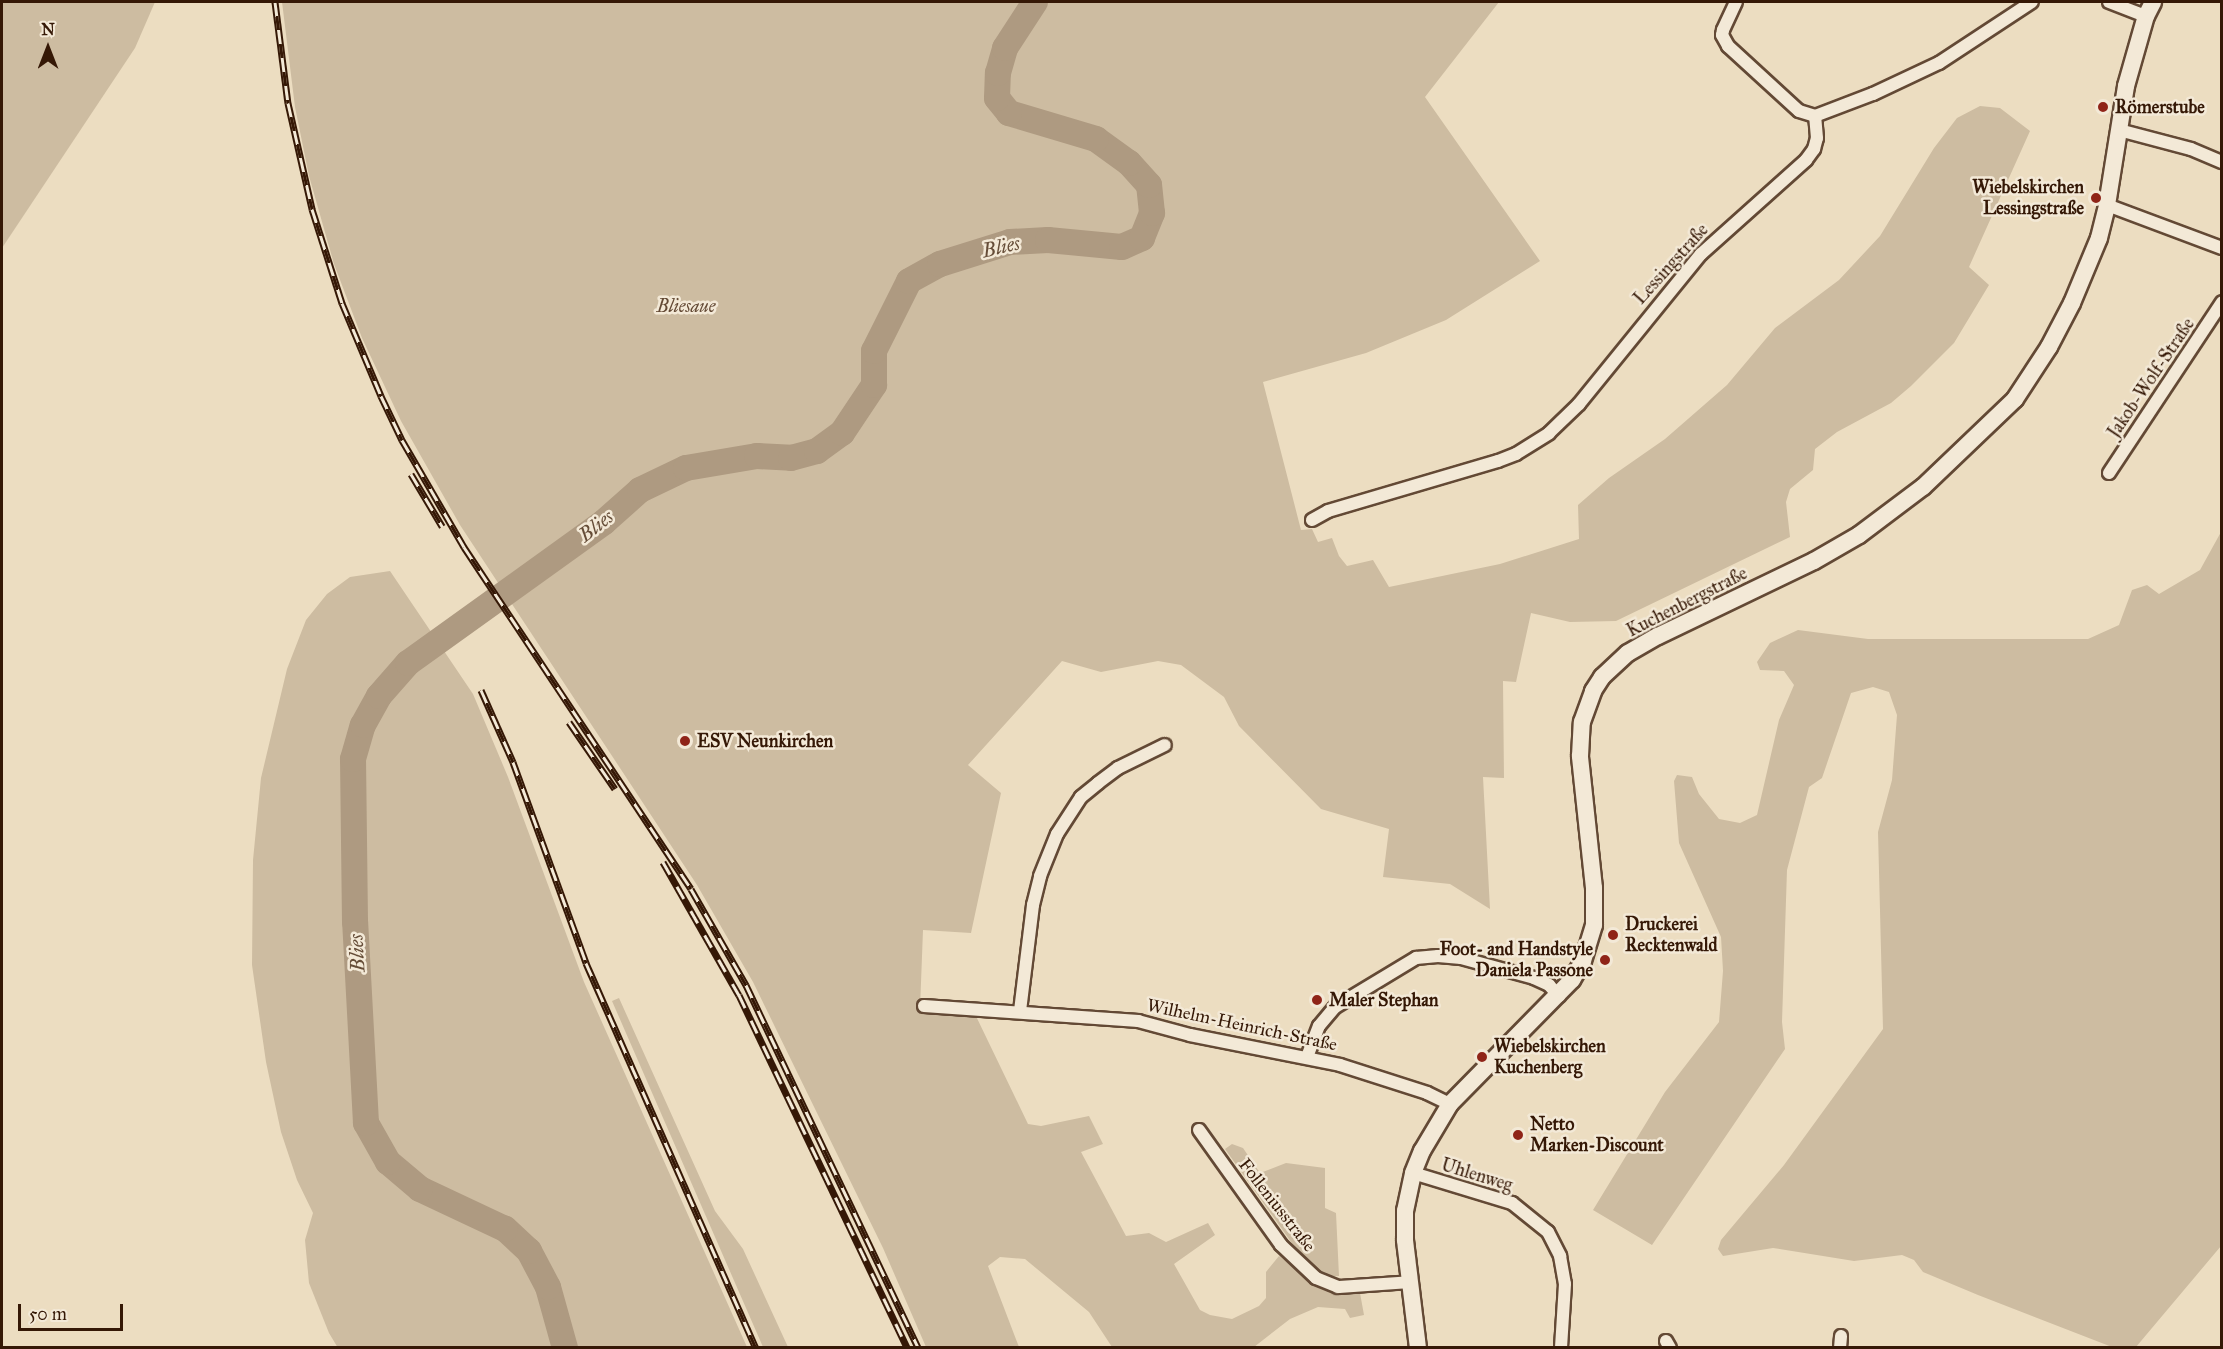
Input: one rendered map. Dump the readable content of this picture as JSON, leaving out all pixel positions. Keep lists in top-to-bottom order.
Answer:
{
  "streets": {
    "main road": ["Kuchenbergstraße"],
    "street": [
      "Lessingstraße",
      "Jakob-Wolf-Straße",
      "Wilhelm-Heinrich-Straße",
      "Uhlenweg",
      "Folleniusstraße"
    ]
  },
  "crossings": [
    ["Kuchenbergstraße", "Wilhelm-Heinrich-Straße"],
    ["Kuchenbergstraße", "Uhlenweg"],
    ["Kuchenbergstraße", "Folleniusstraße"]
  ],
  "water": ["Blies"],
  "parks": ["Bliesaue"],
  "places": [
    "Römerstube",
    "Wiebelskirchen Lessingstraße",
    "ESV Neunkirchen",
    "Druckerei Recktenwald",
    "Foot- and Handstyle Daniela Passone",
    "Maler Stephan",
    "Wiebelskirchen Kuchenberg",
    "Netto Marken-Discount"
  ],
  "scale_bar": "50 m",
  "north": "top"
}
